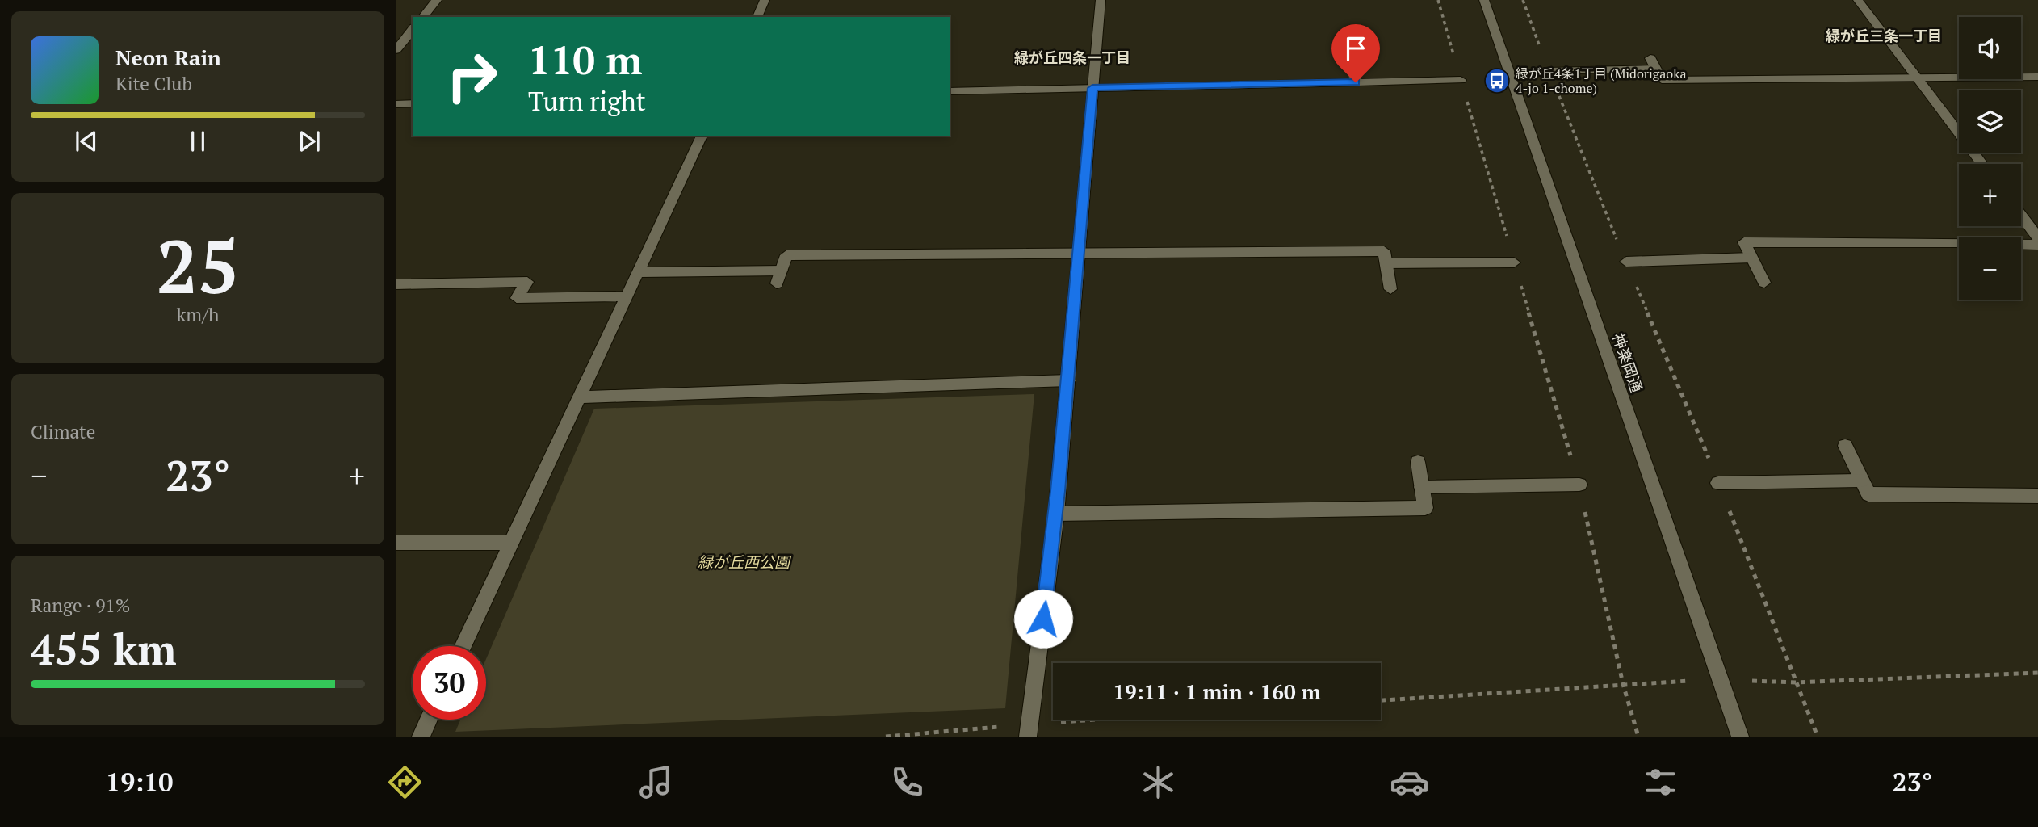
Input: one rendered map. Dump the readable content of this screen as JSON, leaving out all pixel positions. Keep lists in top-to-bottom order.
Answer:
{
  "streets": {
    "street": ["神楽岡通"]
  },
  "districts": ["緑が丘三条一丁目", "緑が丘四条一丁目"],
  "parks": ["緑が丘西公園"],
  "places": {
    "bus stop": ["緑が丘4条1丁目 (Midorigaoka 4-jo 1-chome)"]
  },
  "page": {
    "map_buttons": ["+", "−"],
    "turn": ["110 m", "Turn right"],
    "song": ["Neon Rain", "Kite Club"],
    "tile": [
      ["25", "km/h"],
      "Climate",
      ["Range · 91%", "455 km"]
    ],
    "heat": ["−", "23°", "+"],
    "limit": "30",
    "trip": "19:11 · 1 min · 160 m",
    "tabs": ["19:10", "23°"]
  }
}
